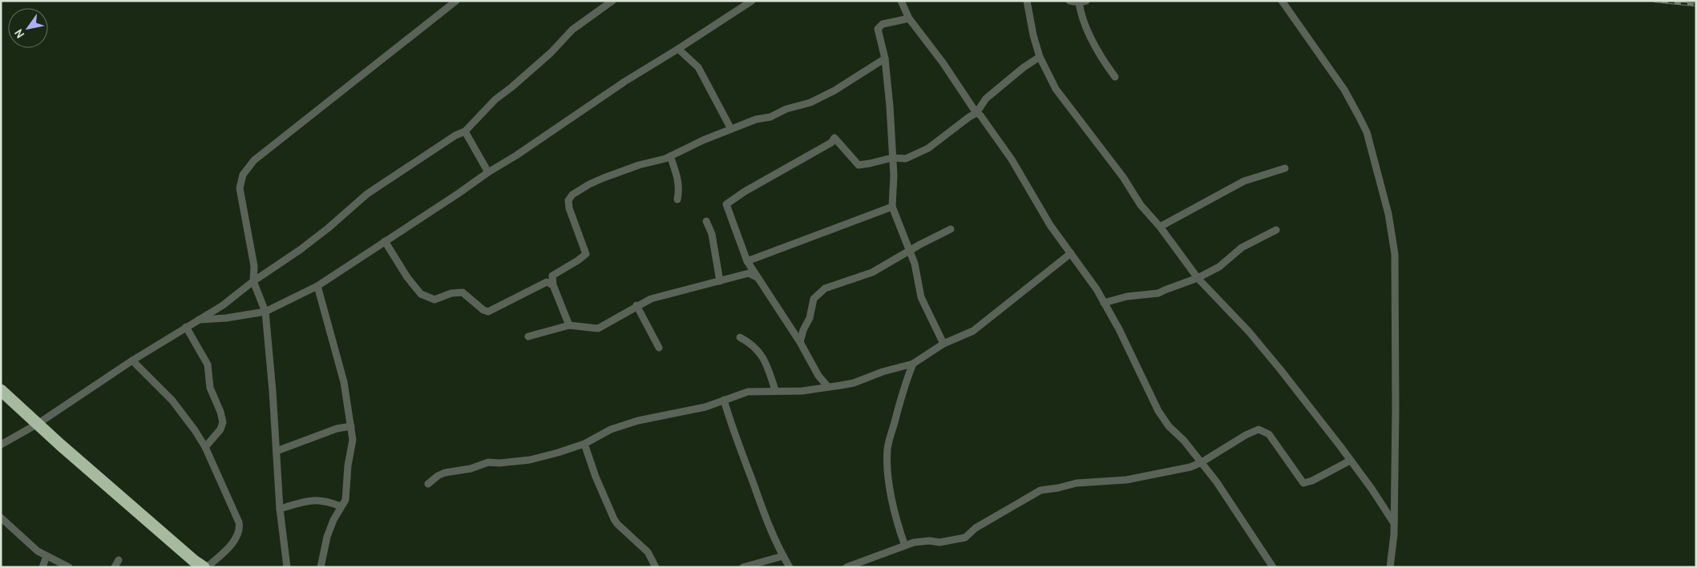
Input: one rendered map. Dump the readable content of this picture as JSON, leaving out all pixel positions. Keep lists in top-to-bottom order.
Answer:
{
  "north": "bottom left"
}
